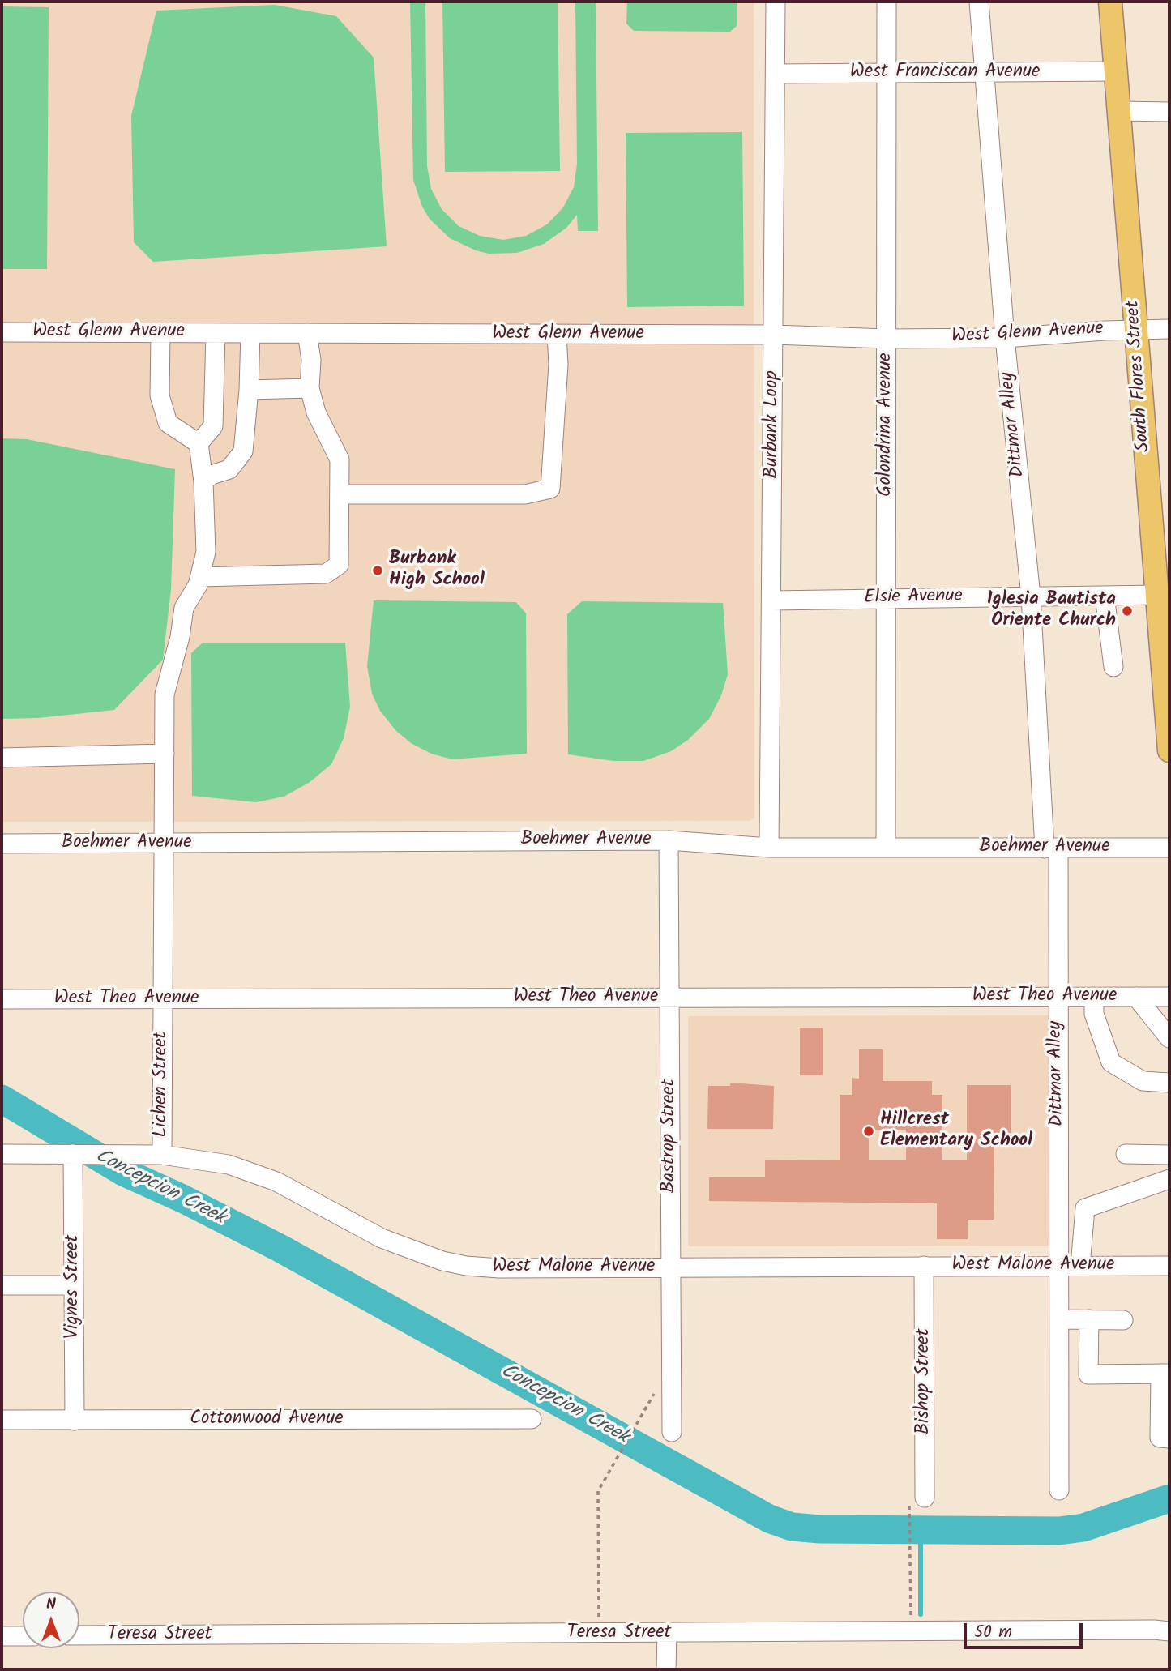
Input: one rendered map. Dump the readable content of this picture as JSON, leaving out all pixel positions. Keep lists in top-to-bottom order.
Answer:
{
  "streets": {
    "main road": ["South Flores Street"],
    "street": [
      "West Franciscan Avenue",
      "West Glenn Avenue",
      "Burbank Loop",
      "Golondrina Avenue",
      "Dittmar Alley",
      "Elsie Avenue",
      "Boehmer Avenue",
      "West Theo Avenue",
      "Lichen Street",
      "Bastrop Street",
      "West Malone Avenue",
      "Vignes Street",
      "Bishop Street",
      "Cottonwood Avenue",
      "Teresa Street"
    ]
  },
  "crossings": [
    ["West Franciscan Avenue", "South Flores Street"],
    ["West Franciscan Avenue", "Burbank Loop"],
    ["West Franciscan Avenue", "Golondrina Avenue"],
    ["West Franciscan Avenue", "Dittmar Alley"],
    ["West Glenn Avenue", "South Flores Street"],
    ["West Glenn Avenue", "Burbank Loop"],
    ["West Glenn Avenue", "Golondrina Avenue"],
    ["West Glenn Avenue", "Dittmar Alley"],
    ["South Flores Street", "Elsie Avenue"],
    ["Burbank Loop", "Elsie Avenue"],
    ["Burbank Loop", "Boehmer Avenue"],
    ["Golondrina Avenue", "Elsie Avenue"],
    ["Golondrina Avenue", "Boehmer Avenue"],
    ["Dittmar Alley", "Elsie Avenue"],
    ["Dittmar Alley", "Boehmer Avenue"],
    ["Dittmar Alley", "West Theo Avenue"],
    ["Dittmar Alley", "West Malone Avenue"],
    ["Boehmer Avenue", "Lichen Street"],
    ["Boehmer Avenue", "Bastrop Street"],
    ["West Theo Avenue", "Lichen Street"],
    ["West Theo Avenue", "Bastrop Street"],
    ["Lichen Street", "West Malone Avenue"],
    ["Bastrop Street", "West Malone Avenue"],
    ["West Malone Avenue", "Vignes Street"],
    ["West Malone Avenue", "Bishop Street"],
    ["Vignes Street", "Cottonwood Avenue"]
  ],
  "water": ["Concepcion Creek"],
  "places": ["Burbank High School", "Iglesia Bautista Oriente Church", "Hillcrest Elementary School"],
  "scale_bar": "50 m",
  "north": "top"
}
